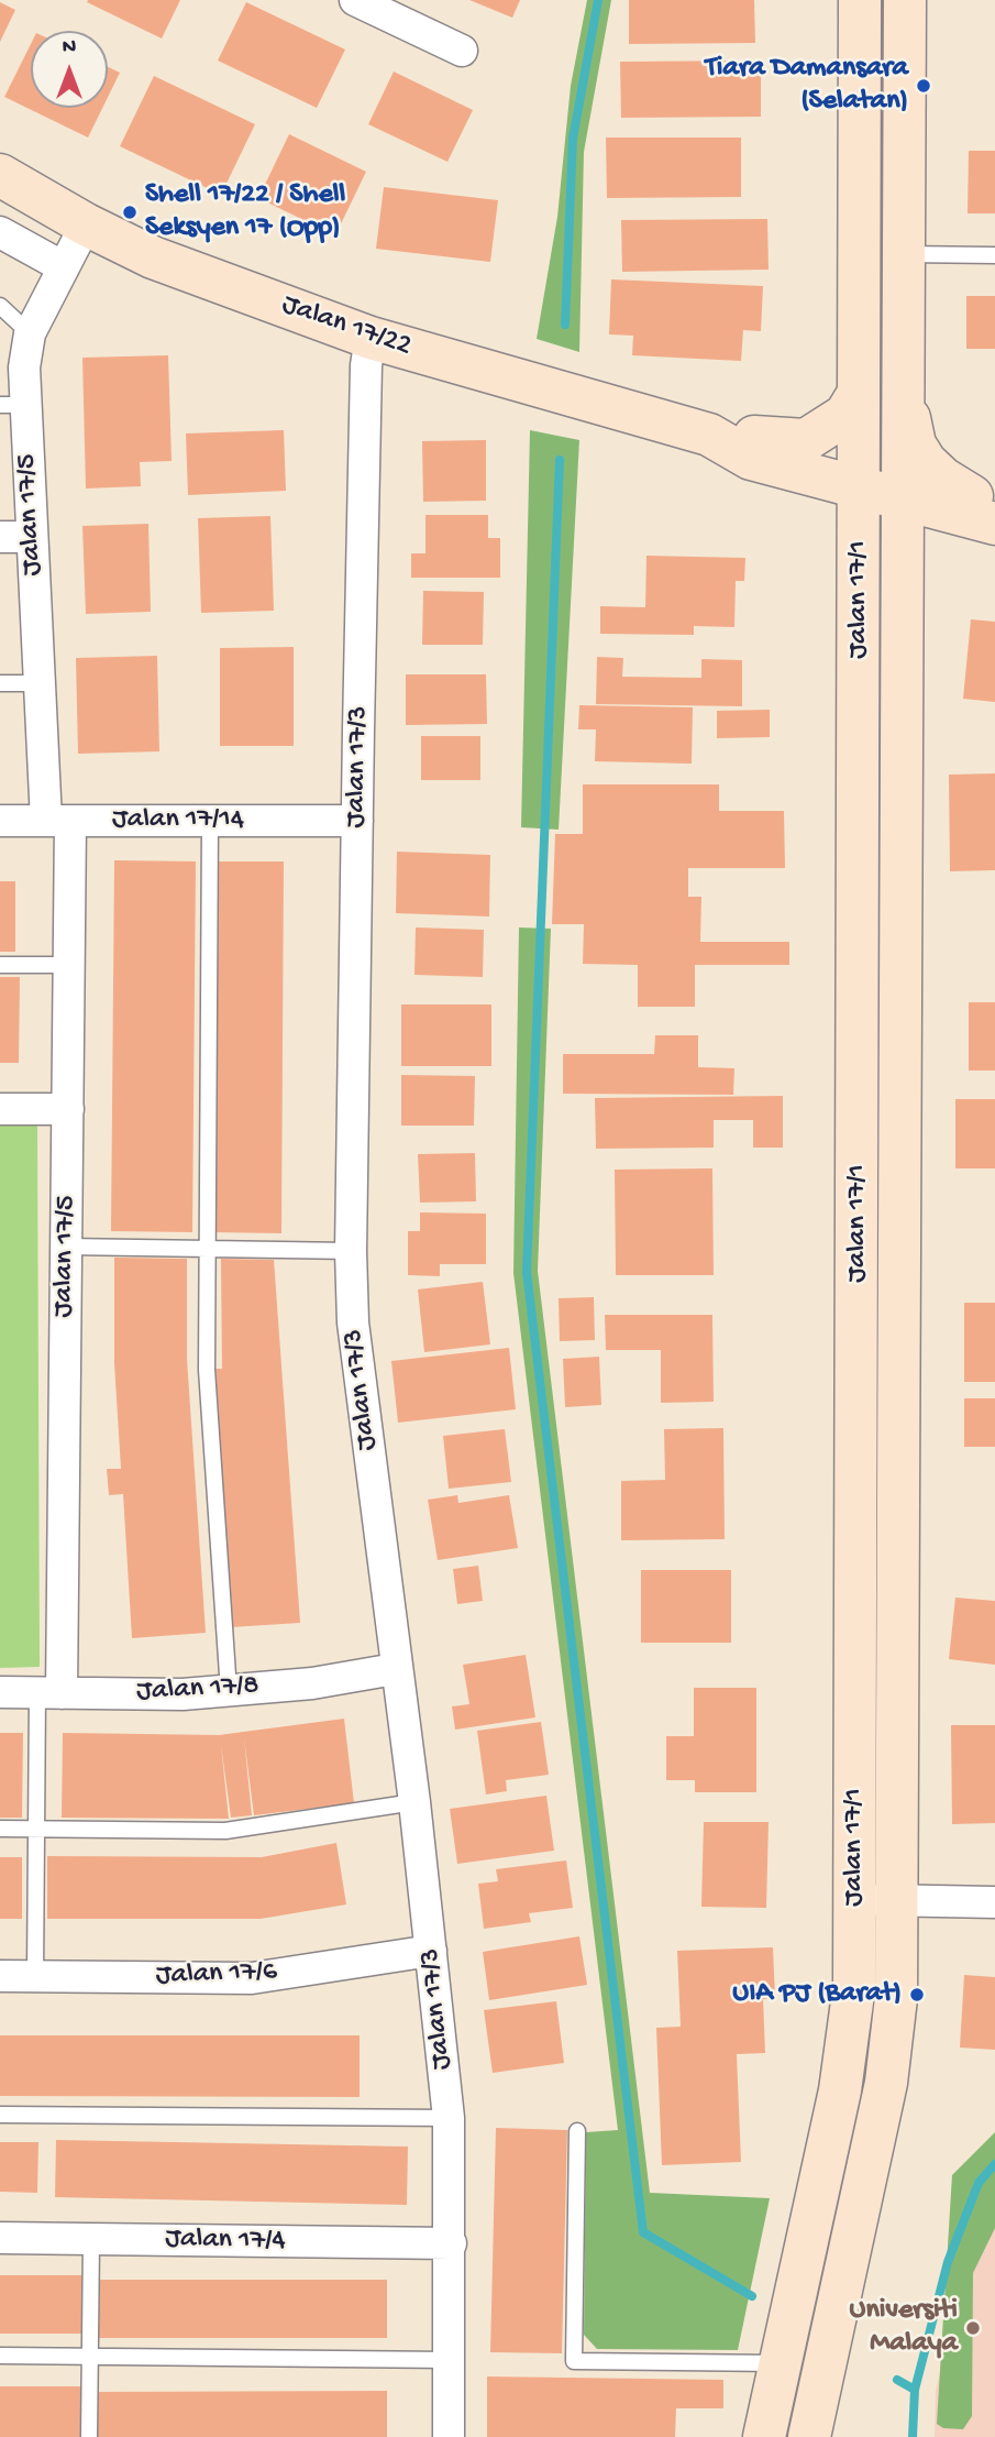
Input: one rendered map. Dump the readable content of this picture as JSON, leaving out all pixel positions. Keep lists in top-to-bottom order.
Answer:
{
  "streets": {
    "street": [
      "Jalan 17/22",
      "Jalan 17/5",
      "Jalan 17/1",
      "Jalan 17/3",
      "Jalan 17/14",
      "Jalan 17/8",
      "Jalan 17/6",
      "Jalan 17/4"
    ]
  },
  "crossings": [
    ["Jalan 17/22", "Jalan 17/5"],
    ["Jalan 17/22", "Jalan 17/1"],
    ["Jalan 17/22", "Jalan 17/3"],
    ["Jalan 17/5", "Jalan 17/14"],
    ["Jalan 17/5", "Jalan 17/8"],
    ["Jalan 17/3", "Jalan 17/14"],
    ["Jalan 17/3", "Jalan 17/8"],
    ["Jalan 17/3", "Jalan 17/6"],
    ["Jalan 17/3", "Jalan 17/4"]
  ],
  "places": [
    "Tiara Damansara (Selatan)",
    "Shell 17/22 / Shell Seksyen 17 (Opp)",
    "UIA PJ (Barat)",
    "Universiti Malaya"
  ],
  "north": "top"
}
